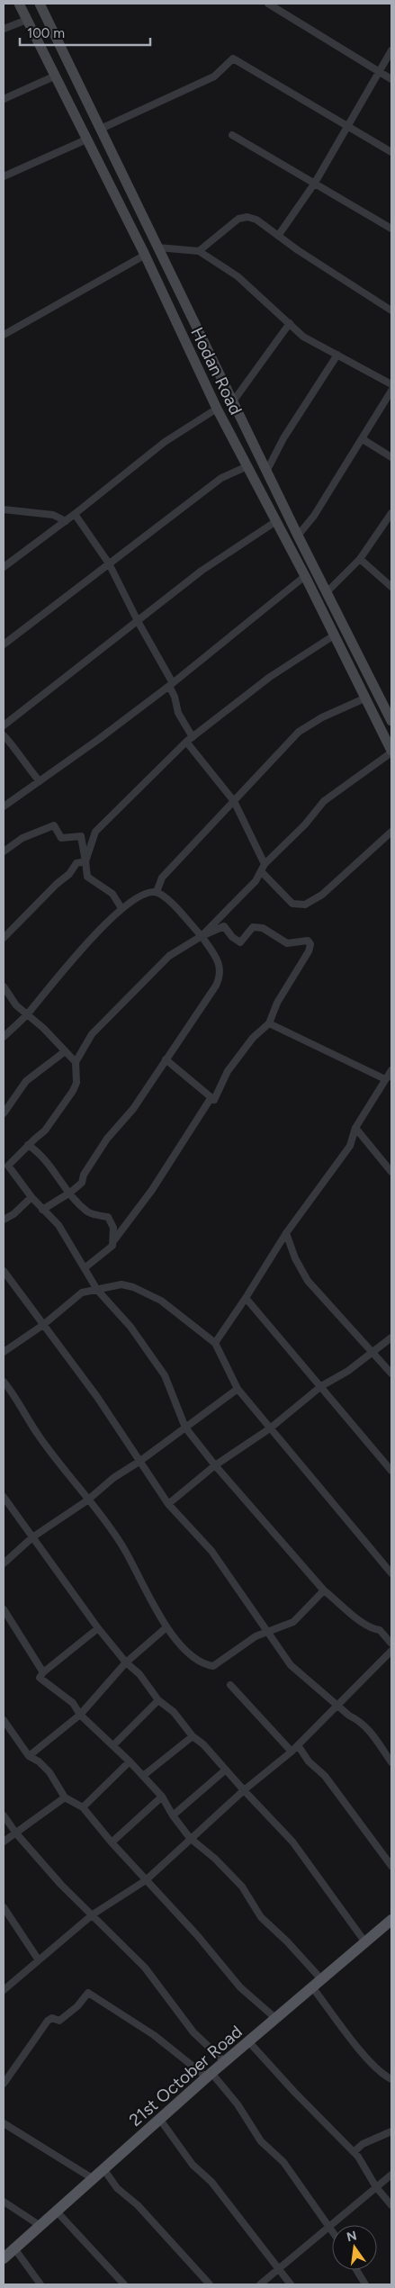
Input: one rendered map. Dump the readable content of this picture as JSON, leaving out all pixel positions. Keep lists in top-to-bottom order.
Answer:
{
  "streets": {
    "main road": ["Hodan Road", "21st October Road"]
  },
  "scale_bar": "100 m",
  "north": "top"
}
